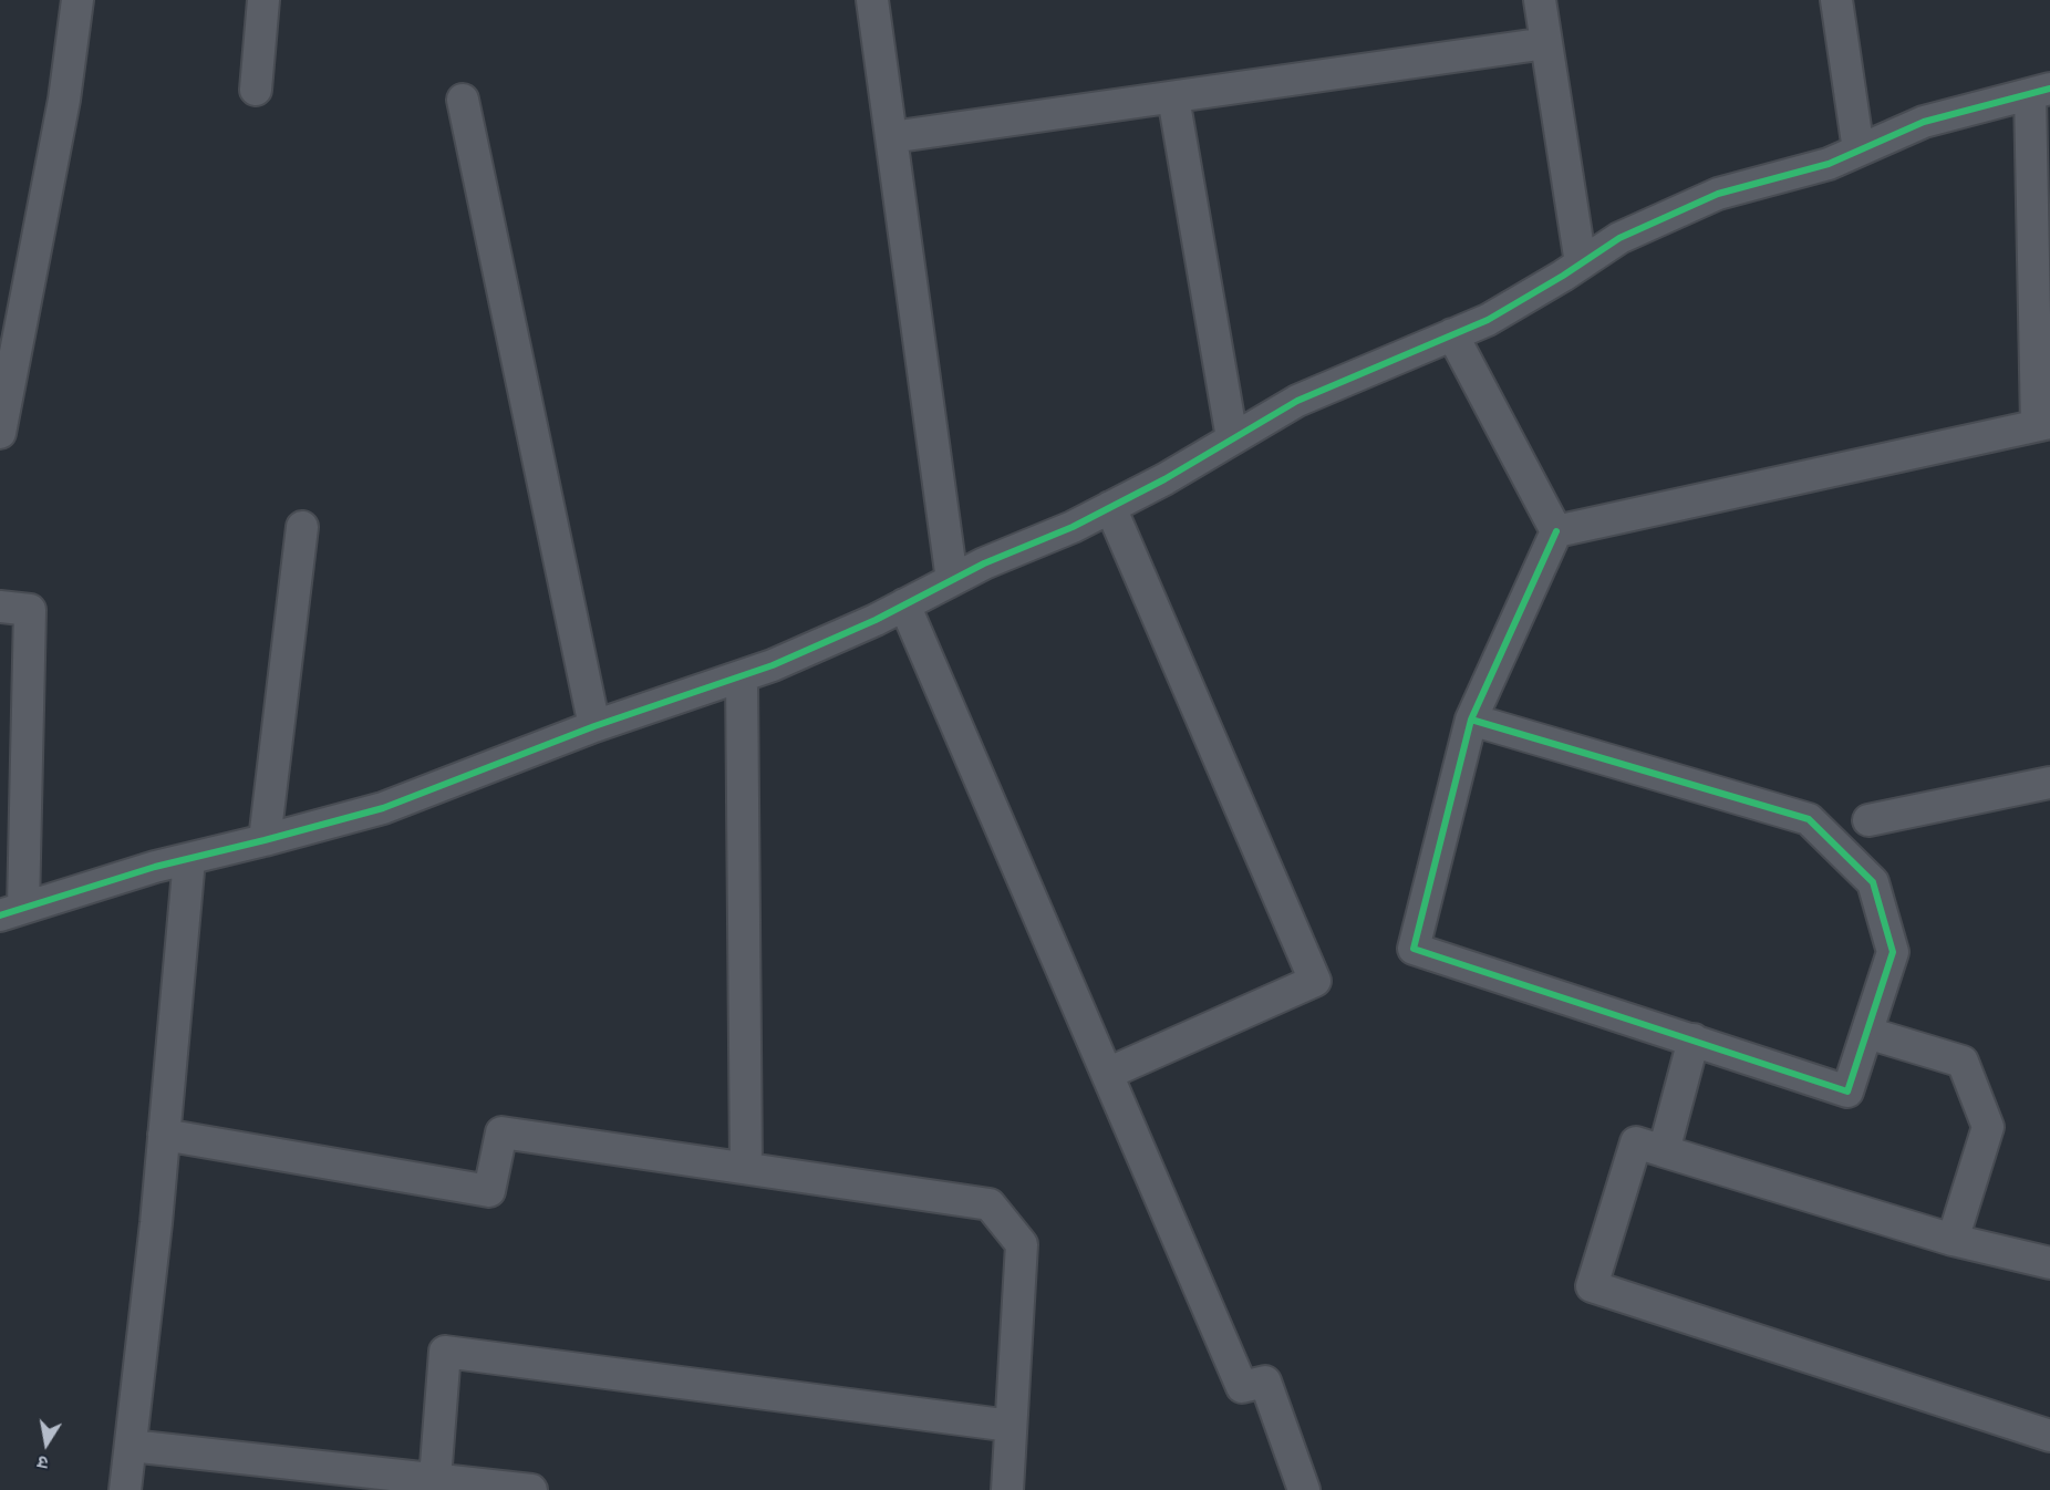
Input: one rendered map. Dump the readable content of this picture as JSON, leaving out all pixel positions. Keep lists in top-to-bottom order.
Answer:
{
  "north": "bottom"
}
